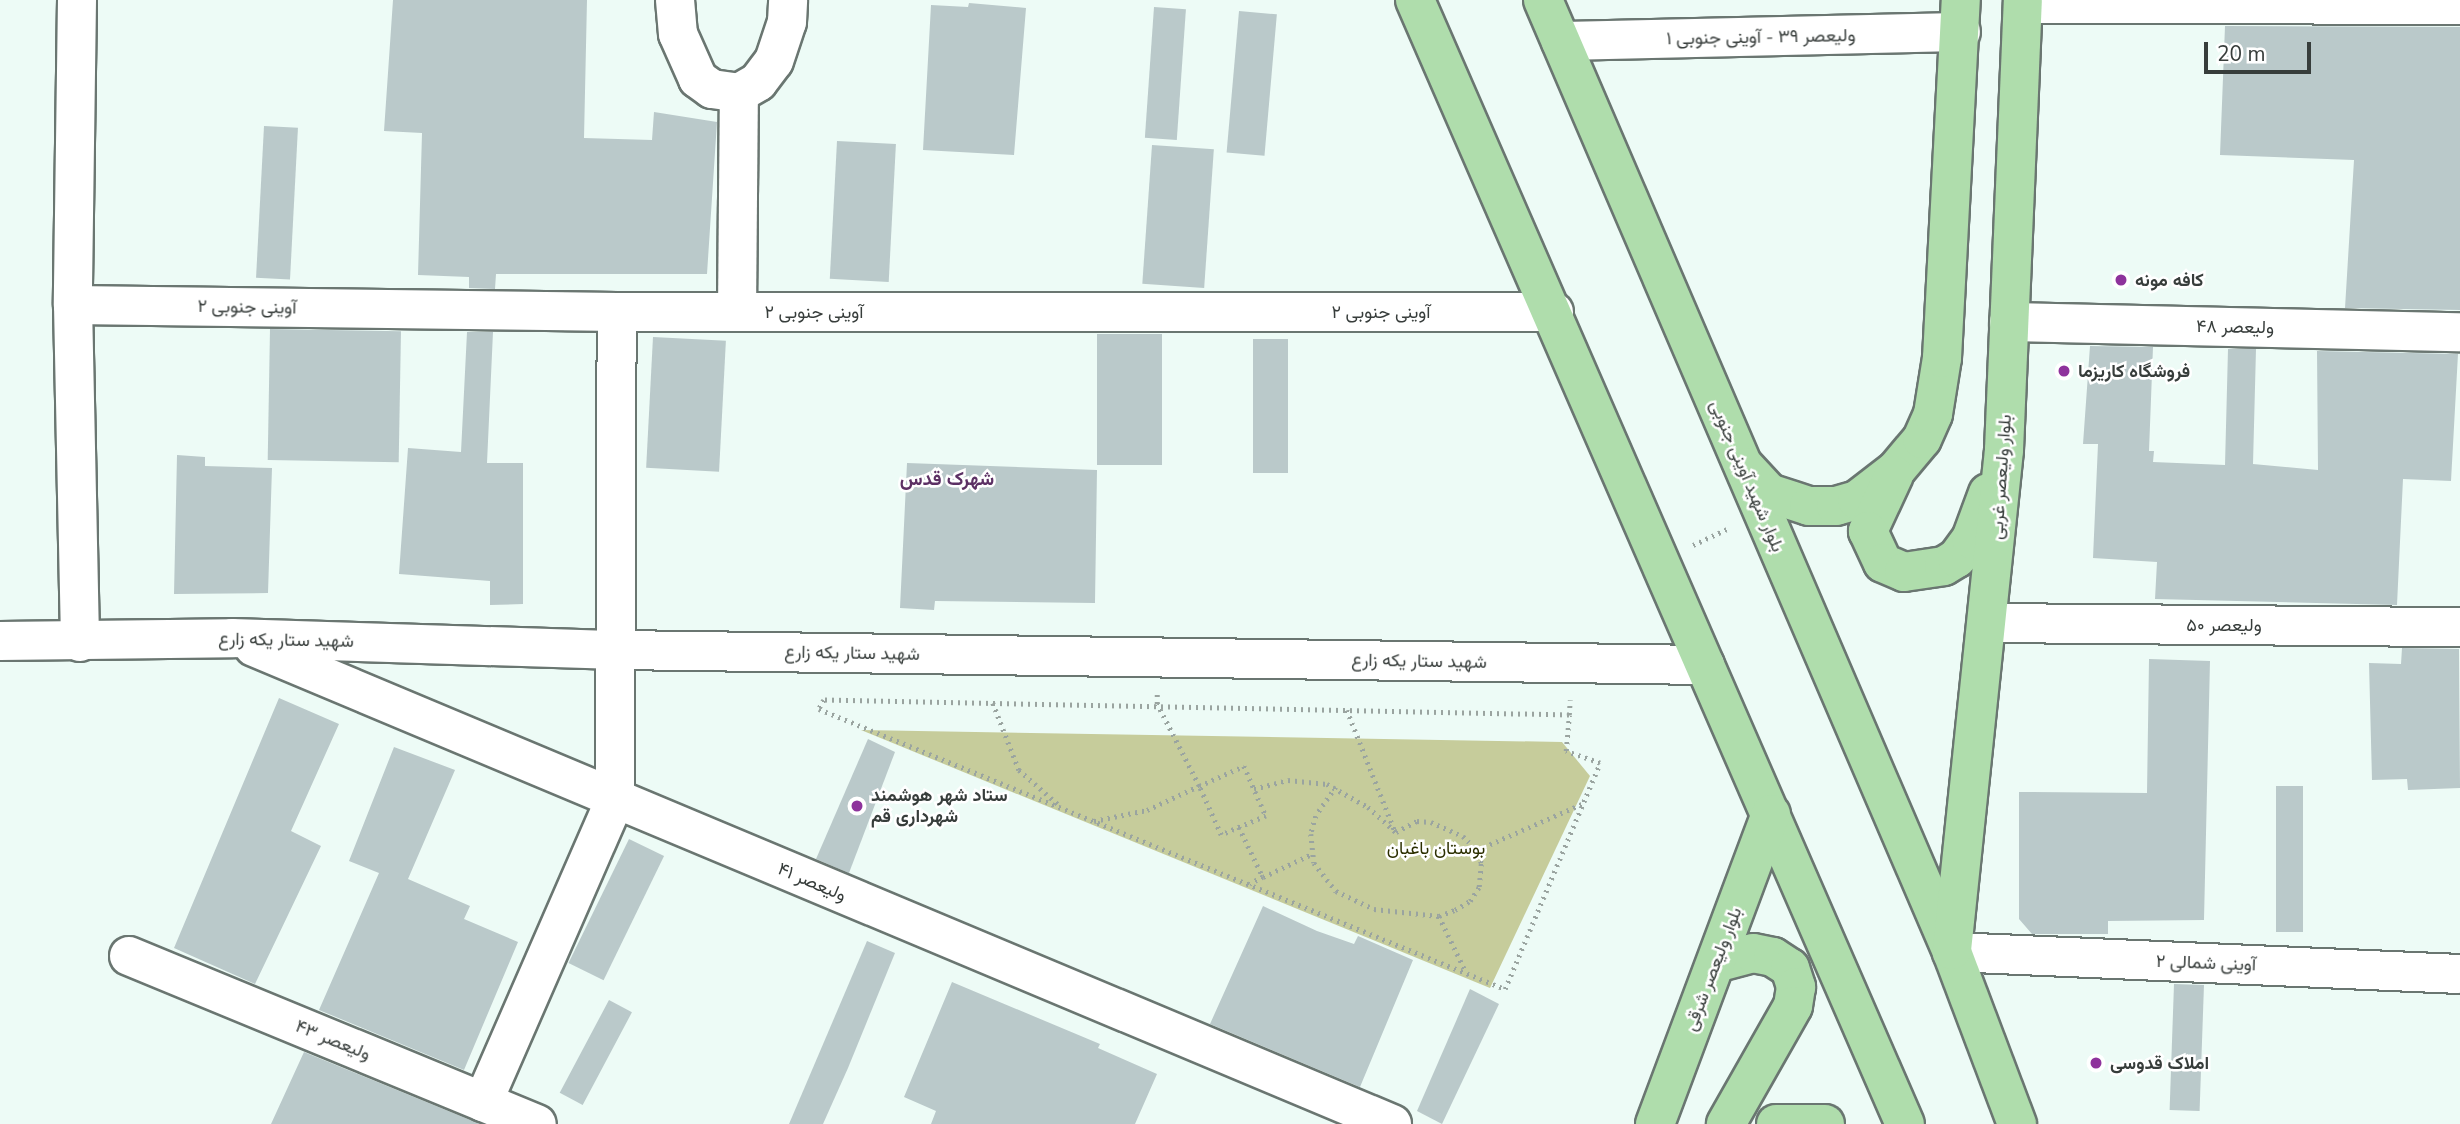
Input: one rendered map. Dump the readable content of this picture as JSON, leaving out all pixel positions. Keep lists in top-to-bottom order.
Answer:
{
  "streets": {
    "main road": ["بلوار شهید آوینی جنوبی", "بلوار ولیعصر غربی", "بلوار ولیعصر شرقی"],
    "street": [
      "ولیعصر ۳۹ - آوینی جنوبی ۱",
      "آوینی جنوبی ۲",
      "ولیعصر ۴۸",
      "ولیعصر ۵۰",
      "شهید ستار یکه زارع",
      "ولیعصر ۴۱",
      "آوینی شمالی ۲",
      "ولیعصر ۴۳"
    ]
  },
  "crossings": [
    ["ولیعصر ۳۹ - آوینی جنوبی ۱", "بلوار شهید آوینی جنوبی"],
    ["ولیعصر ۴۸", "بلوار ولیعصر غربی"],
    ["بلوار شهید آوینی جنوبی", "بلوار ولیعصر غربی"],
    ["بلوار شهید آوینی جنوبی", "آوینی شمالی ۲"],
    ["بلوار ولیعصر غربی", "ولیعصر ۵۰"],
    ["بلوار ولیعصر غربی", "آوینی شمالی ۲"],
    ["شهید ستار یکه زارع", "ولیعصر ۴۱"]
  ],
  "districts": ["شهرک قدس"],
  "parks": ["بوستان باغبان"],
  "places": [
    "کافه مونه",
    "فروشگاه کاریزما",
    "ستاد شهر هوشمند شهرداری قم",
    "املاک قدوسی"
  ],
  "scale_bar": "20 m"
}
